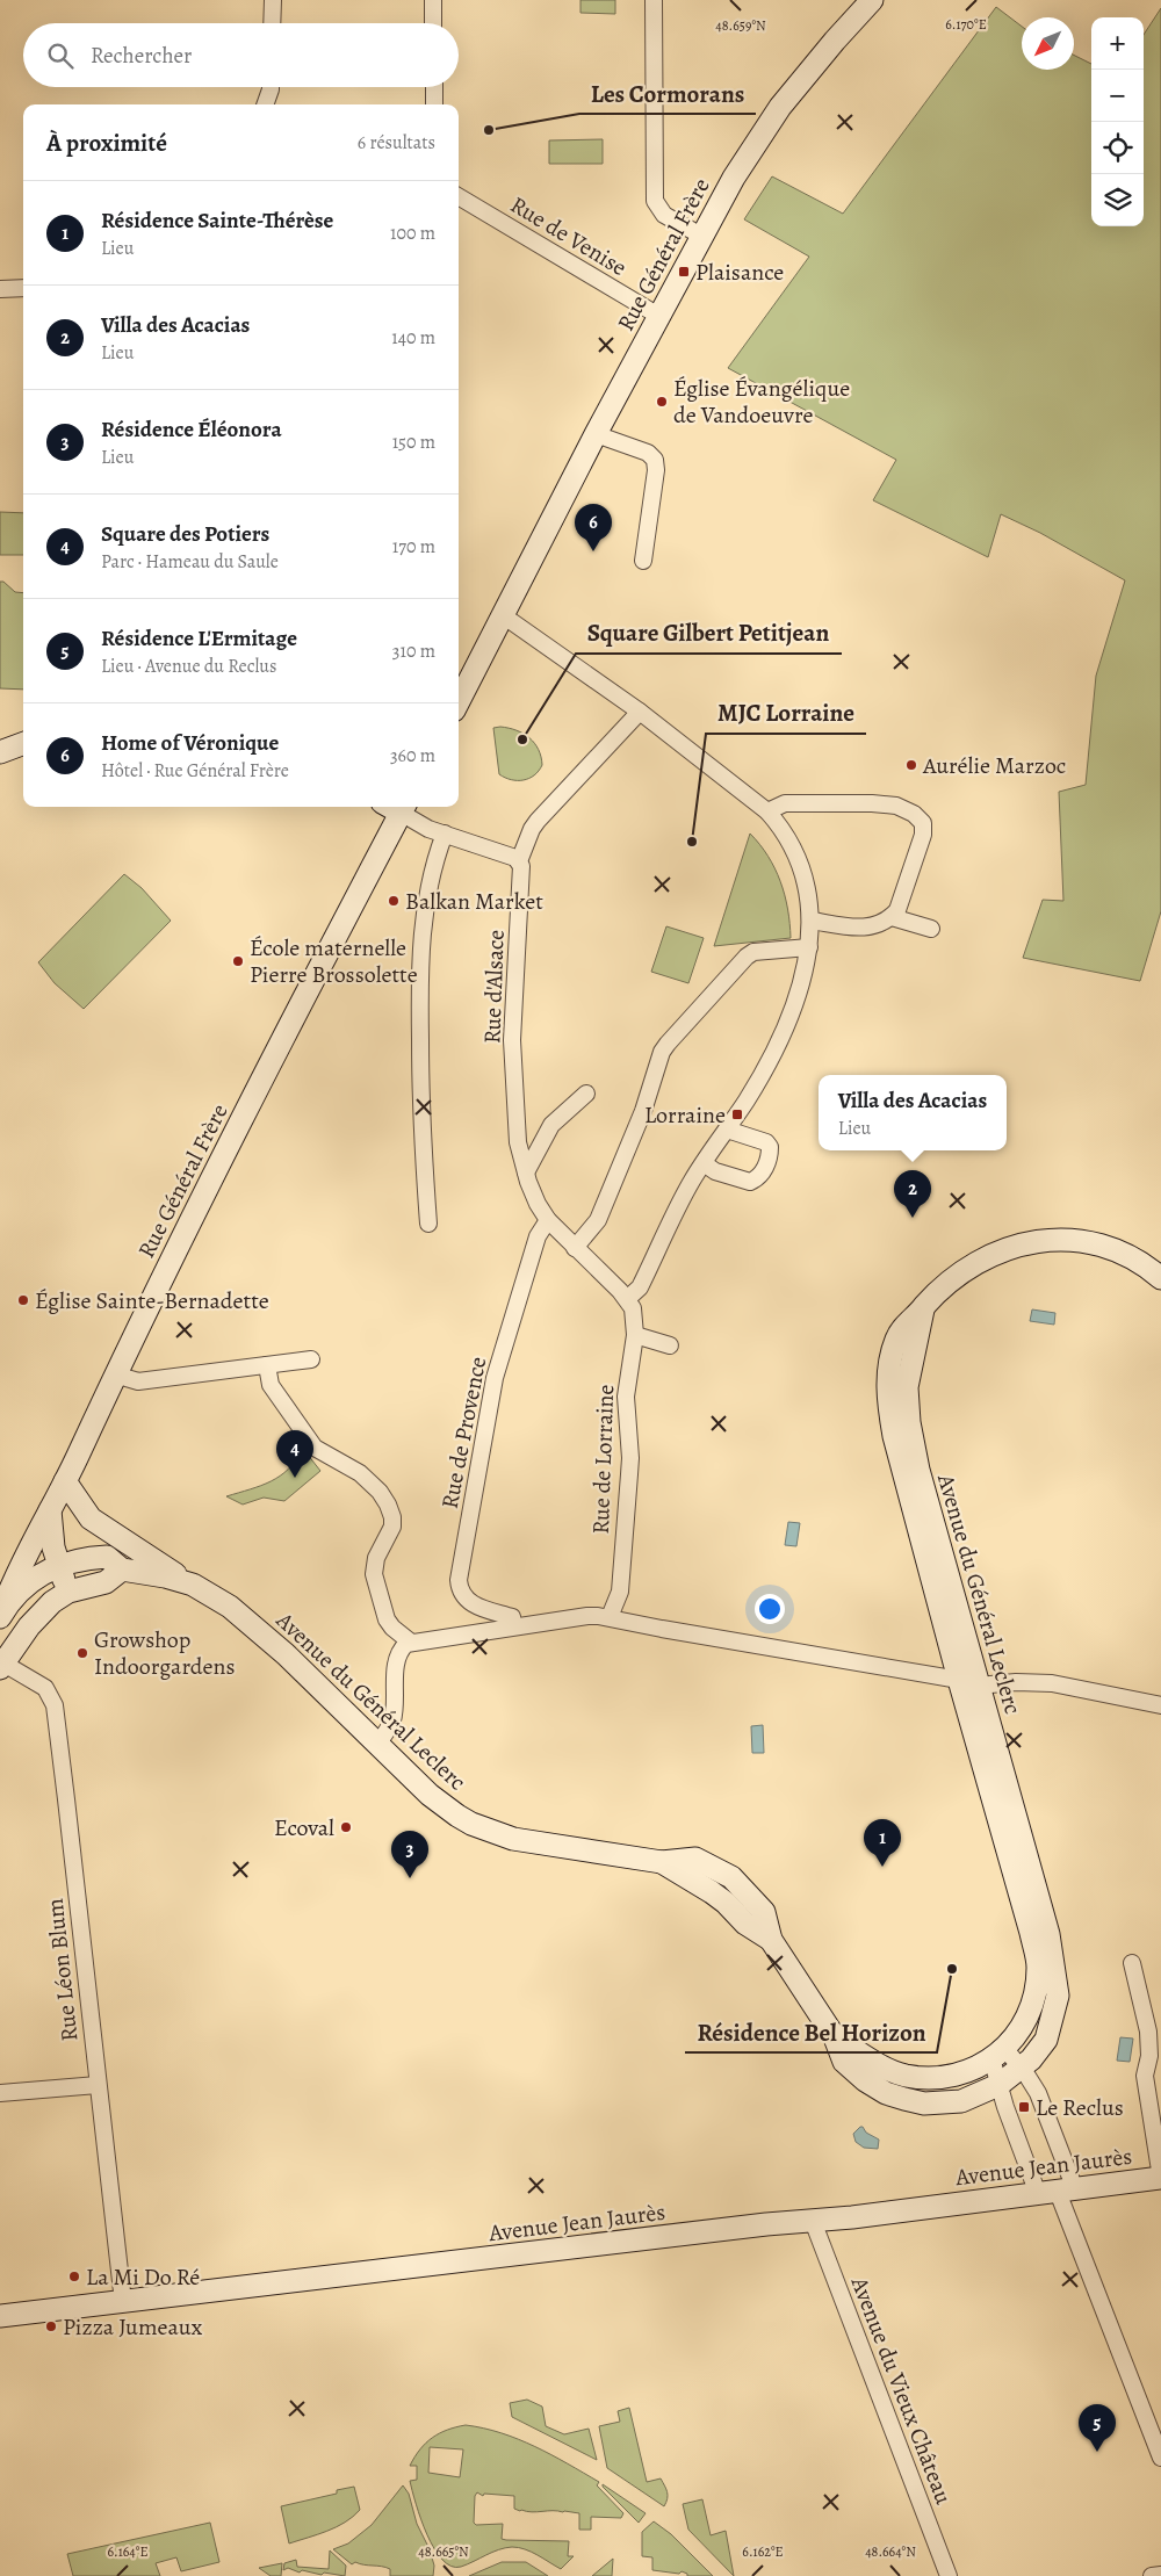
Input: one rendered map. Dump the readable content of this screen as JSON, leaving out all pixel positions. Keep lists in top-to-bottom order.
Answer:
{
  "streets": {
    "street": [
      "Rue de Venise",
      "Rue Général Frère",
      "Rue d'Alsace",
      "Rue de Provence",
      "Rue de Lorraine",
      "Avenue du Général Leclerc",
      "Rue Léon Blum",
      "Avenue Jean Jaurès",
      "Avenue du Vieux Château"
    ]
  },
  "crossings": [
    ["Rue de Venise", "Rue Général Frère"],
    ["Rue Général Frère", "Avenue du Général Leclerc"],
    ["Rue d'Alsace", "Rue de Provence"],
    ["Rue d'Alsace", "Rue de Lorraine"],
    ["Rue Léon Blum", "Avenue Jean Jaurès"],
    ["Avenue Jean Jaurès", "Avenue du Vieux Château"]
  ],
  "places": {
    "other": [
      "Les Cormorans",
      "Église Évangélique de Vandoeuvre",
      "Square Gilbert Petitjean",
      "Aurélie Marzoc",
      "MJC Lorraine",
      "Balkan Market",
      "École maternelle Pierre Brossolette",
      "Église Sainte-Bernadette",
      "Growshop Indoorgardens",
      "Ecoval",
      "Résidence Bel Horizon",
      "La Mi Do Ré",
      "Pizza Jumeaux"
    ],
    "transit": ["Plaisance", "Lorraine", "Le Reclus"]
  },
  "north": "bottom left",
  "page": {
    "map_buttons": ["+", "−"],
    "search": "Rechercher",
    "heading": ["À proximité", "6 résultats"],
    "list": [
      {
        "mark": "1",
        "name": "Résidence Sainte-Thérèse",
        "note": "Lieu",
        "value": "100 m"
      },
      {
        "mark": "2",
        "name": "Villa des Acacias",
        "note": "Lieu",
        "value": "140 m"
      },
      {
        "mark": "3",
        "name": "Résidence Éléonora",
        "note": "Lieu",
        "value": "150 m"
      },
      {
        "mark": "4",
        "name": "Square des Potiers",
        "note": "Parc · Hameau du Saule",
        "value": "170 m"
      },
      {
        "mark": "5",
        "name": "Résidence L'Ermitage",
        "note": "Lieu · Avenue du Reclus",
        "value": "310 m"
      },
      {
        "mark": "6",
        "name": "Home of Véronique",
        "note": "Hôtel · Rue Général Frère",
        "value": "360 m"
      }
    ],
    "pins": [
      "6",
      "2",
      "4",
      "1",
      "3",
      "5"
    ],
    "popup": ["Villa des Acacias", "Lieu"]
  },
  "coordinates": [
    "6.170°E",
    "48.659°N",
    "48.665°N",
    "48.664°N",
    "6.164°E",
    "6.162°E"
  ]
}
